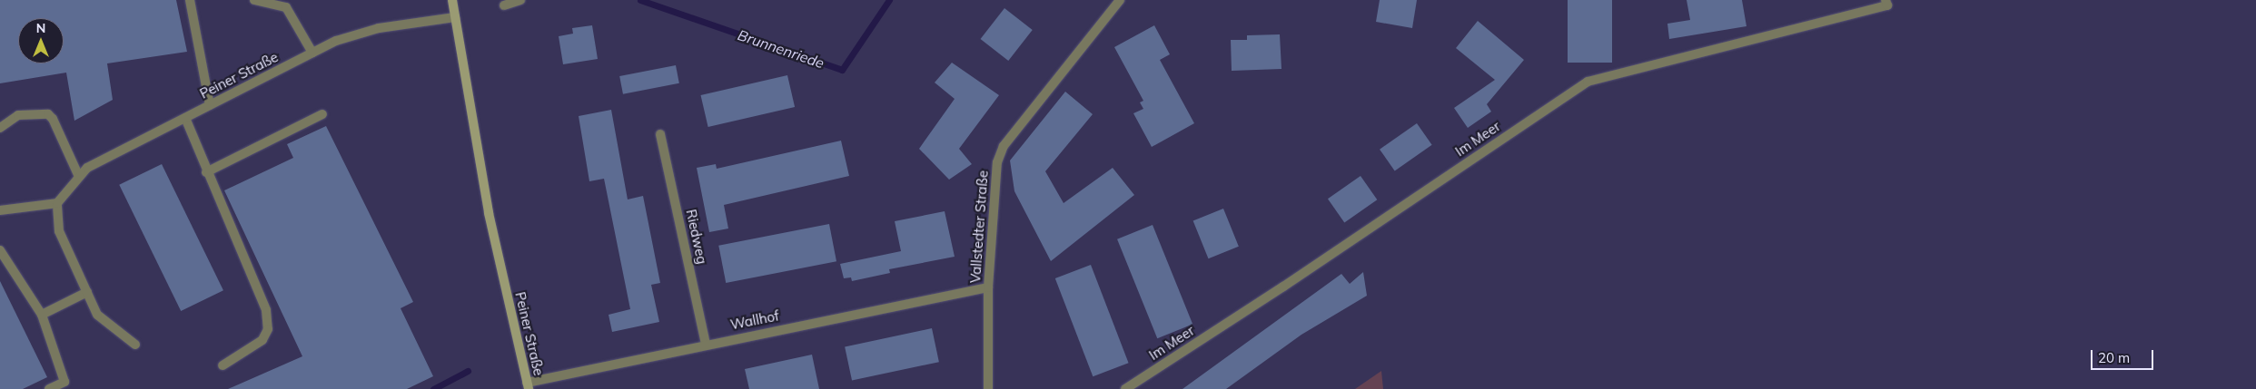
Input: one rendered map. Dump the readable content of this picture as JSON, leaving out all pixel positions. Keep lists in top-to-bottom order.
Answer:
{
  "streets": {
    "main road": ["Peiner Straße"],
    "street": [
      "Im Meer",
      "Vallstedter Straße",
      "Riedweg",
      "Wallhof"
    ]
  },
  "crossings": [
    ["Peiner Straße", "Wallhof"],
    ["Vallstedter Straße", "Wallhof"],
    ["Riedweg", "Wallhof"]
  ],
  "water": ["Brunnenriede"],
  "scale_bar": "20 m",
  "north": "top"
}
